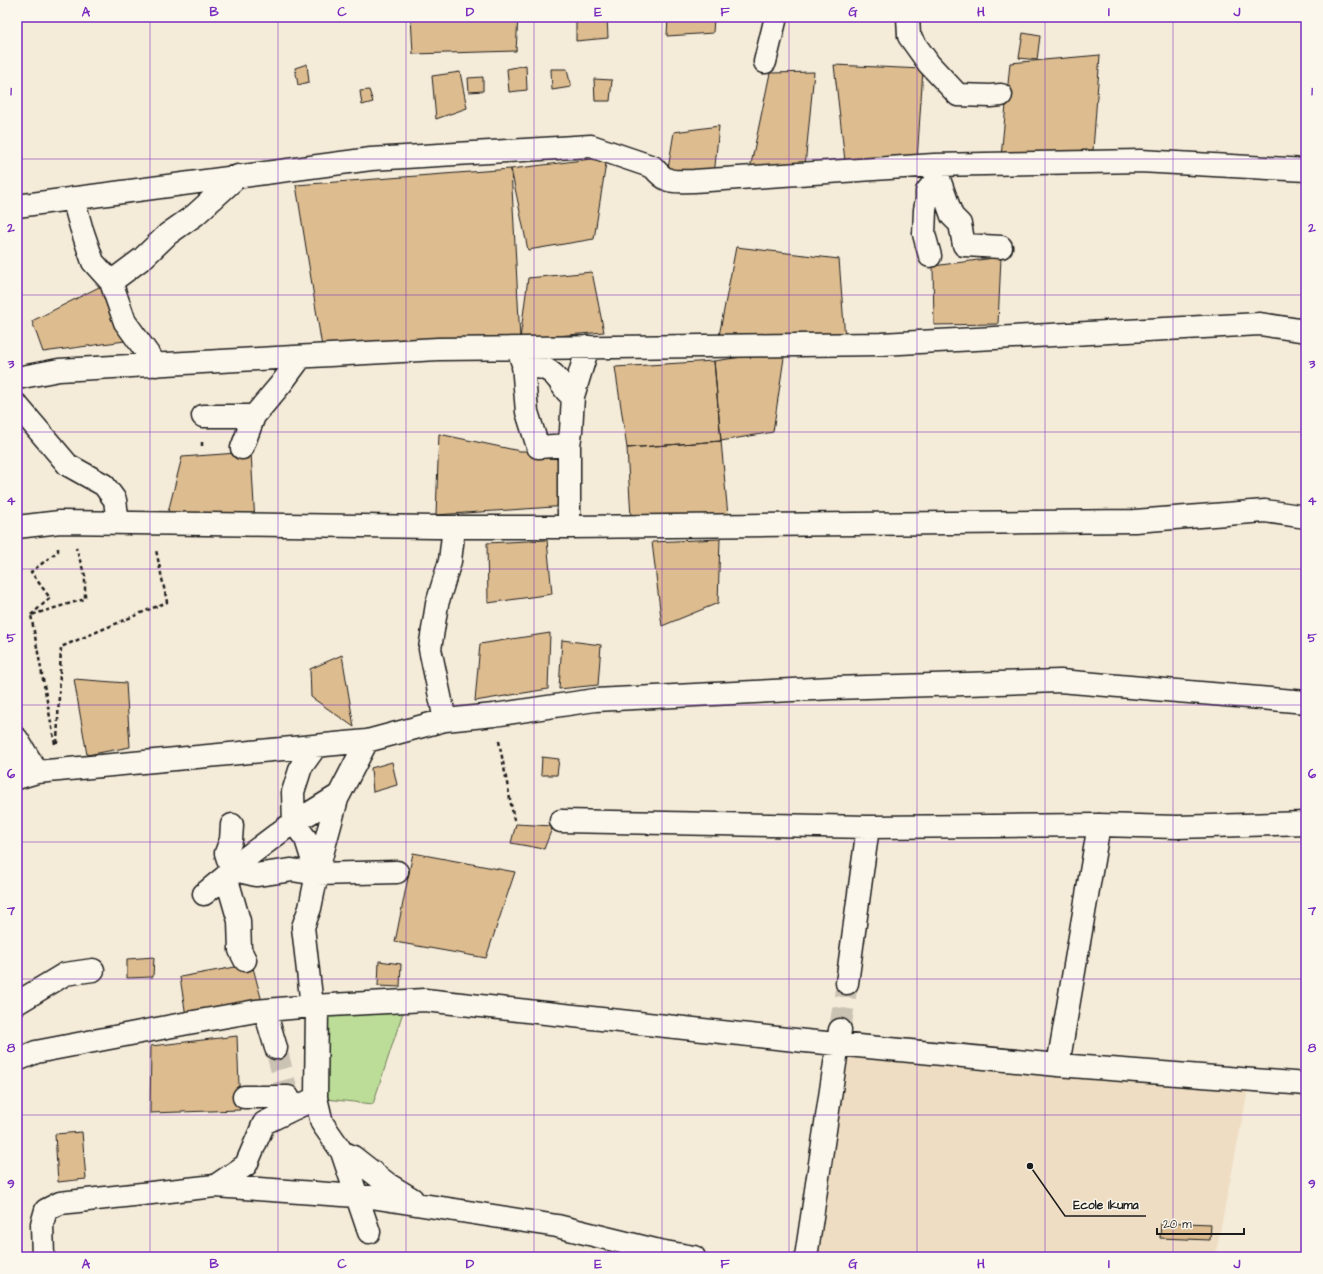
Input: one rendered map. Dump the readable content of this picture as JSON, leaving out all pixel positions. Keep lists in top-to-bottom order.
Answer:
{
  "places": ["Ecole Ikuma"],
  "scale_bar": "20 m",
  "grid": {
    "columns": [
      "A",
      "B",
      "C",
      "D",
      "E",
      "F",
      "G",
      "H",
      "I",
      "J"
    ],
    "rows": [
      "1",
      "2",
      "3",
      "4",
      "5",
      "6",
      "7",
      "8",
      "9"
    ]
  }
}
